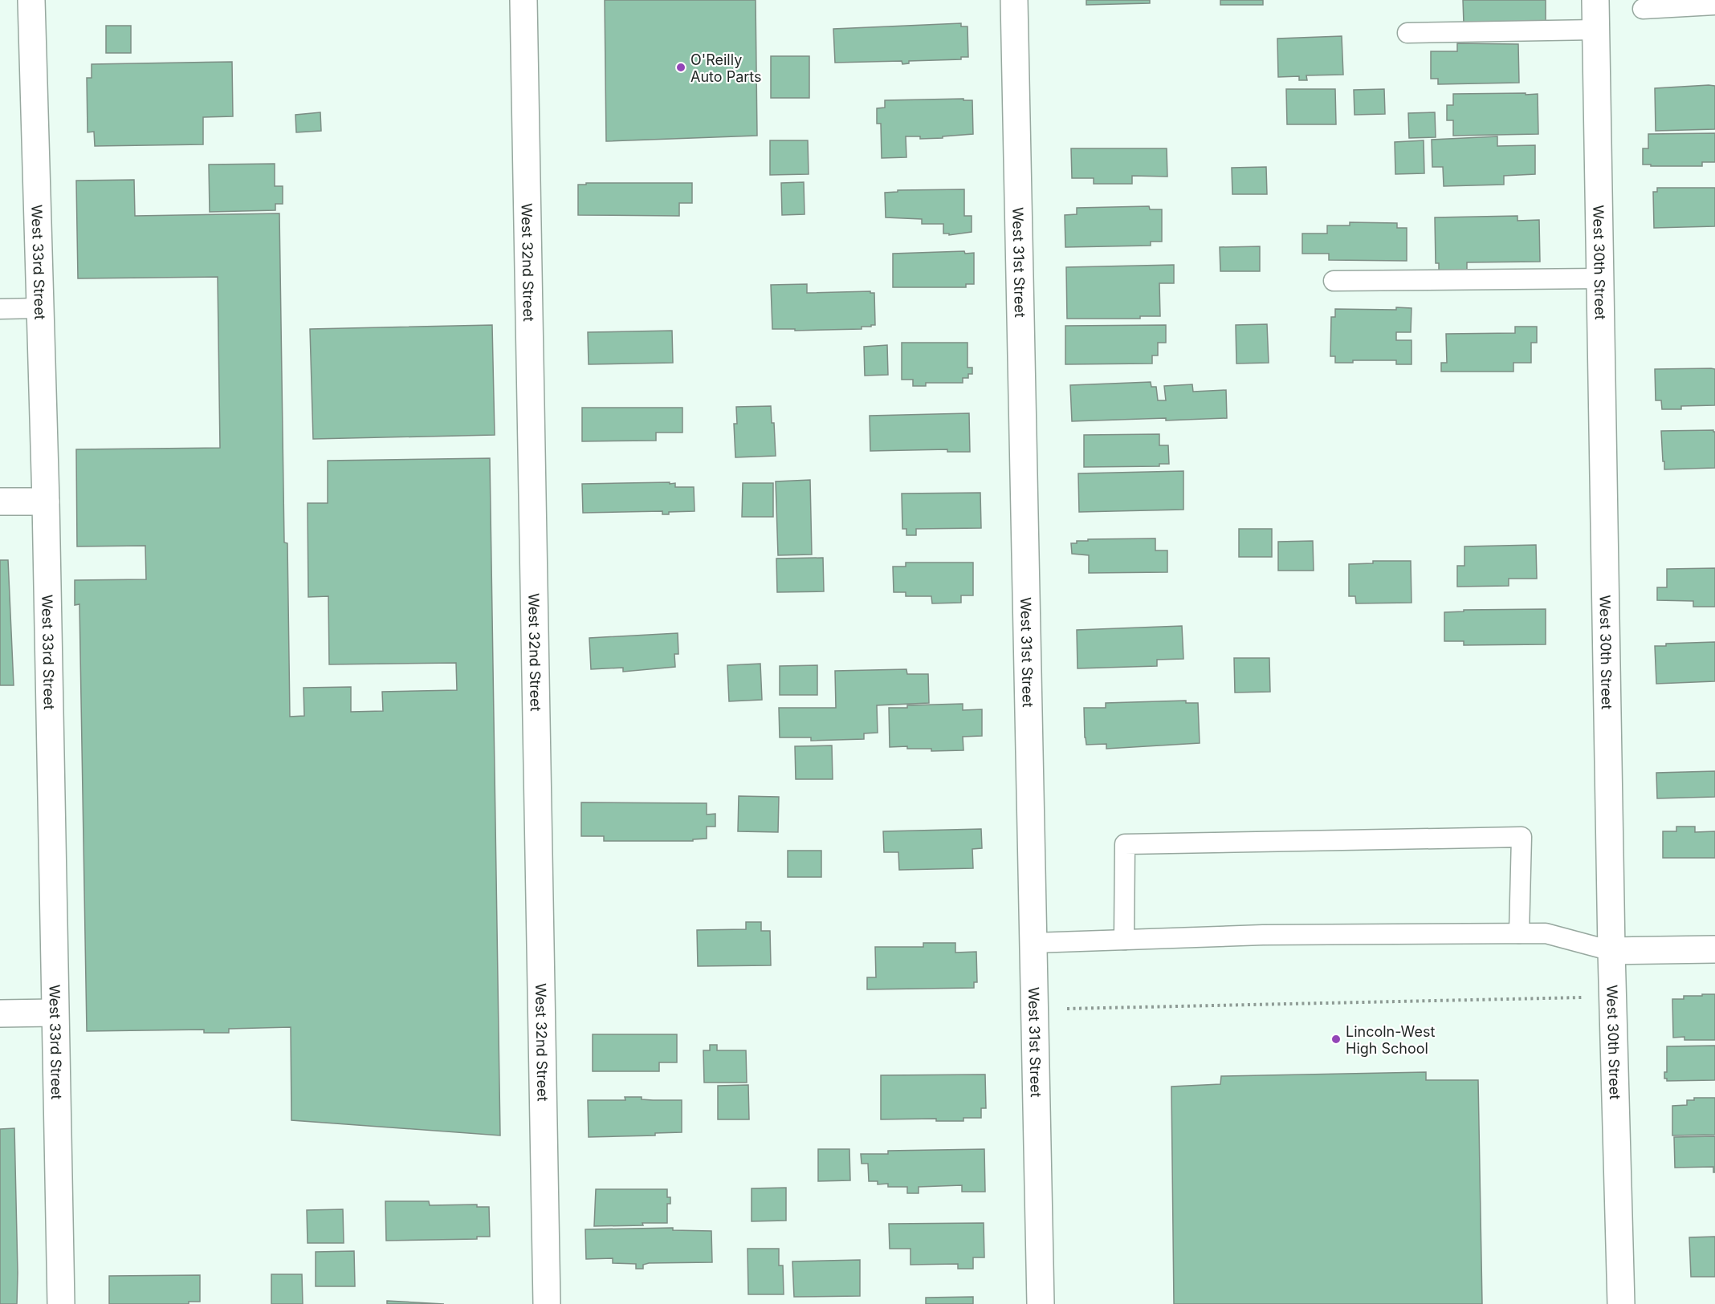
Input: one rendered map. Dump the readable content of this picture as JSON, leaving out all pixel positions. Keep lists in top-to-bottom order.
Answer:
{
  "streets": {
    "street": [
      "West 33rd Street",
      "West 32nd Street",
      "West 31st Street",
      "West 30th Street"
    ]
  },
  "places": ["O'Reilly Auto Parts", "Lincoln-West High School"]
}
